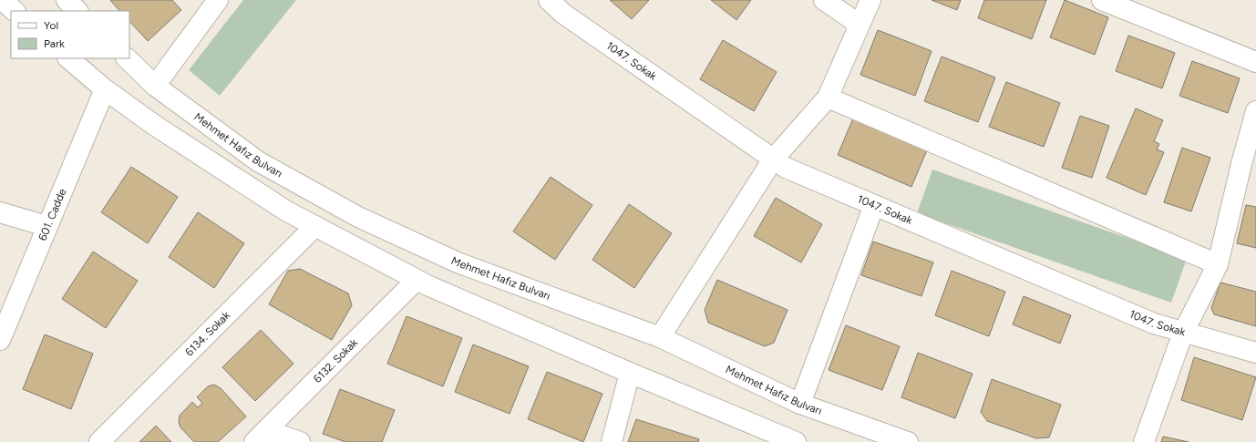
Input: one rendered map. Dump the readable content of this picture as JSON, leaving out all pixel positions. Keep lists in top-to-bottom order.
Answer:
{
  "streets": {
    "street": [
      "1047. Sokak",
      "Mehmet Hafız Bulvarı",
      "601. Cadde",
      "6134. Sokak",
      "6132. Sokak"
    ]
  },
  "legend": ["Yol", "Park"]
}
